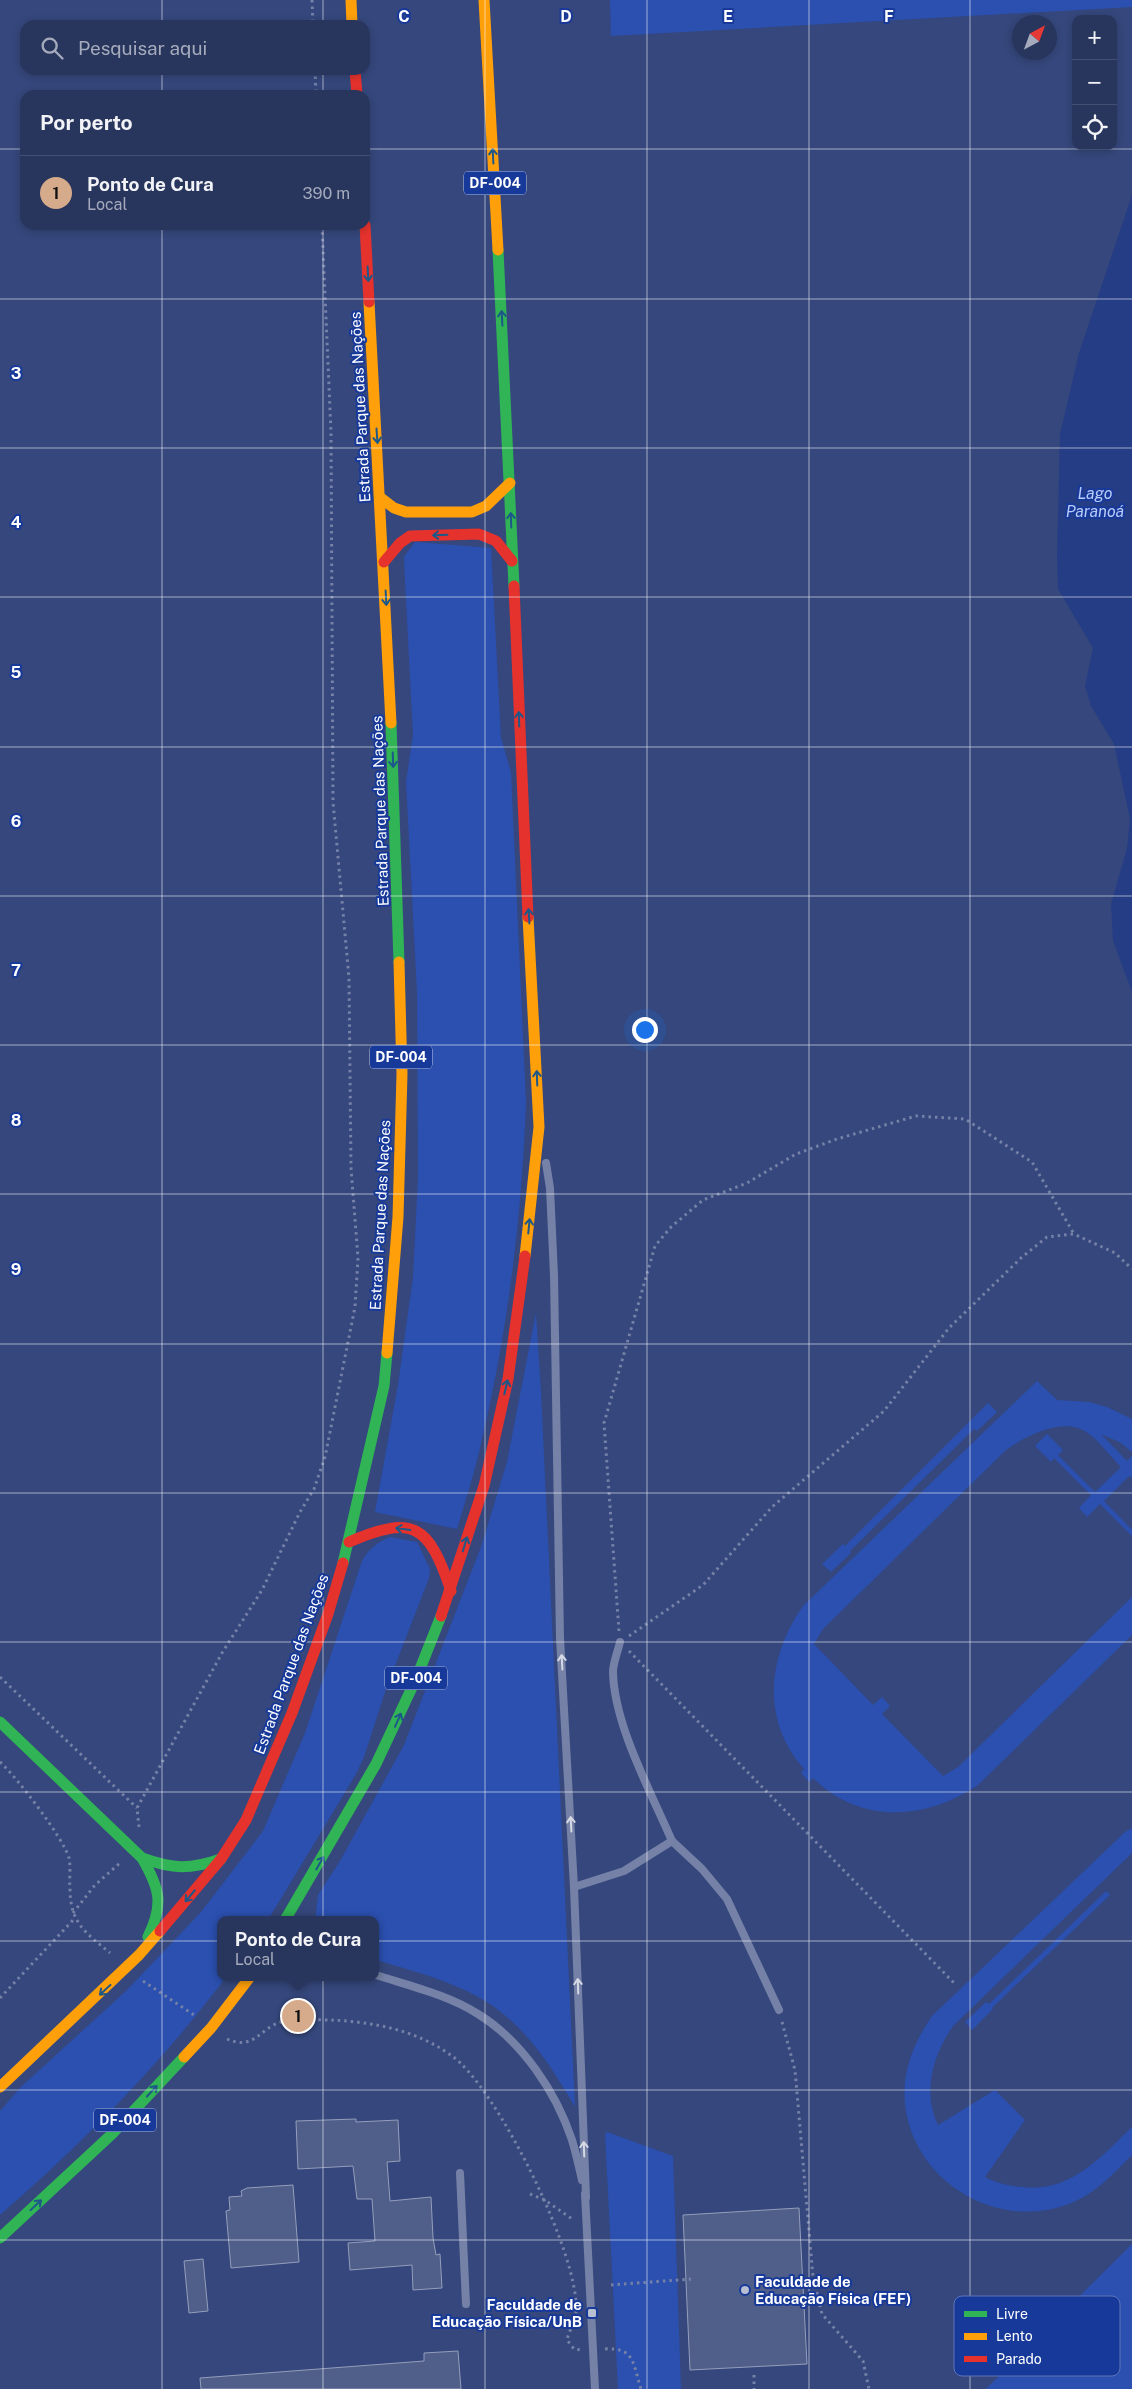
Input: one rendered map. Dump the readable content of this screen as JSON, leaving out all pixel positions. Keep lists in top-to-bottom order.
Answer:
{
  "streets": {
    "main road": ["DF-004", "Estrada Parque das Nações"]
  },
  "one_way": ["Estrada Parque das Nações"],
  "water": ["Lago Paranoá"],
  "places": {
    "other": ["Faculdade de Educação Física (FEF)"],
    "transit": ["Faculdade de Educação Física/UnB"]
  },
  "legend": ["Livre", "Lento", "Parado"],
  "north": "top right",
  "page": {
    "map_buttons": ["+", "−"],
    "search": "Pesquisar aqui",
    "heading": "Por perto",
    "list": [
      {
        "mark": "1",
        "name": "Ponto de Cura",
        "note": "Local",
        "value": "390 m"
      }
    ],
    "popup": ["Ponto de Cura", "Local"],
    "pins": "1"
  },
  "grid": {
    "columns": [
      "C",
      "D",
      "E",
      "F"
    ],
    "rows": [
      "3",
      "4",
      "5",
      "6",
      "7",
      "8",
      "9"
    ]
  }
}
